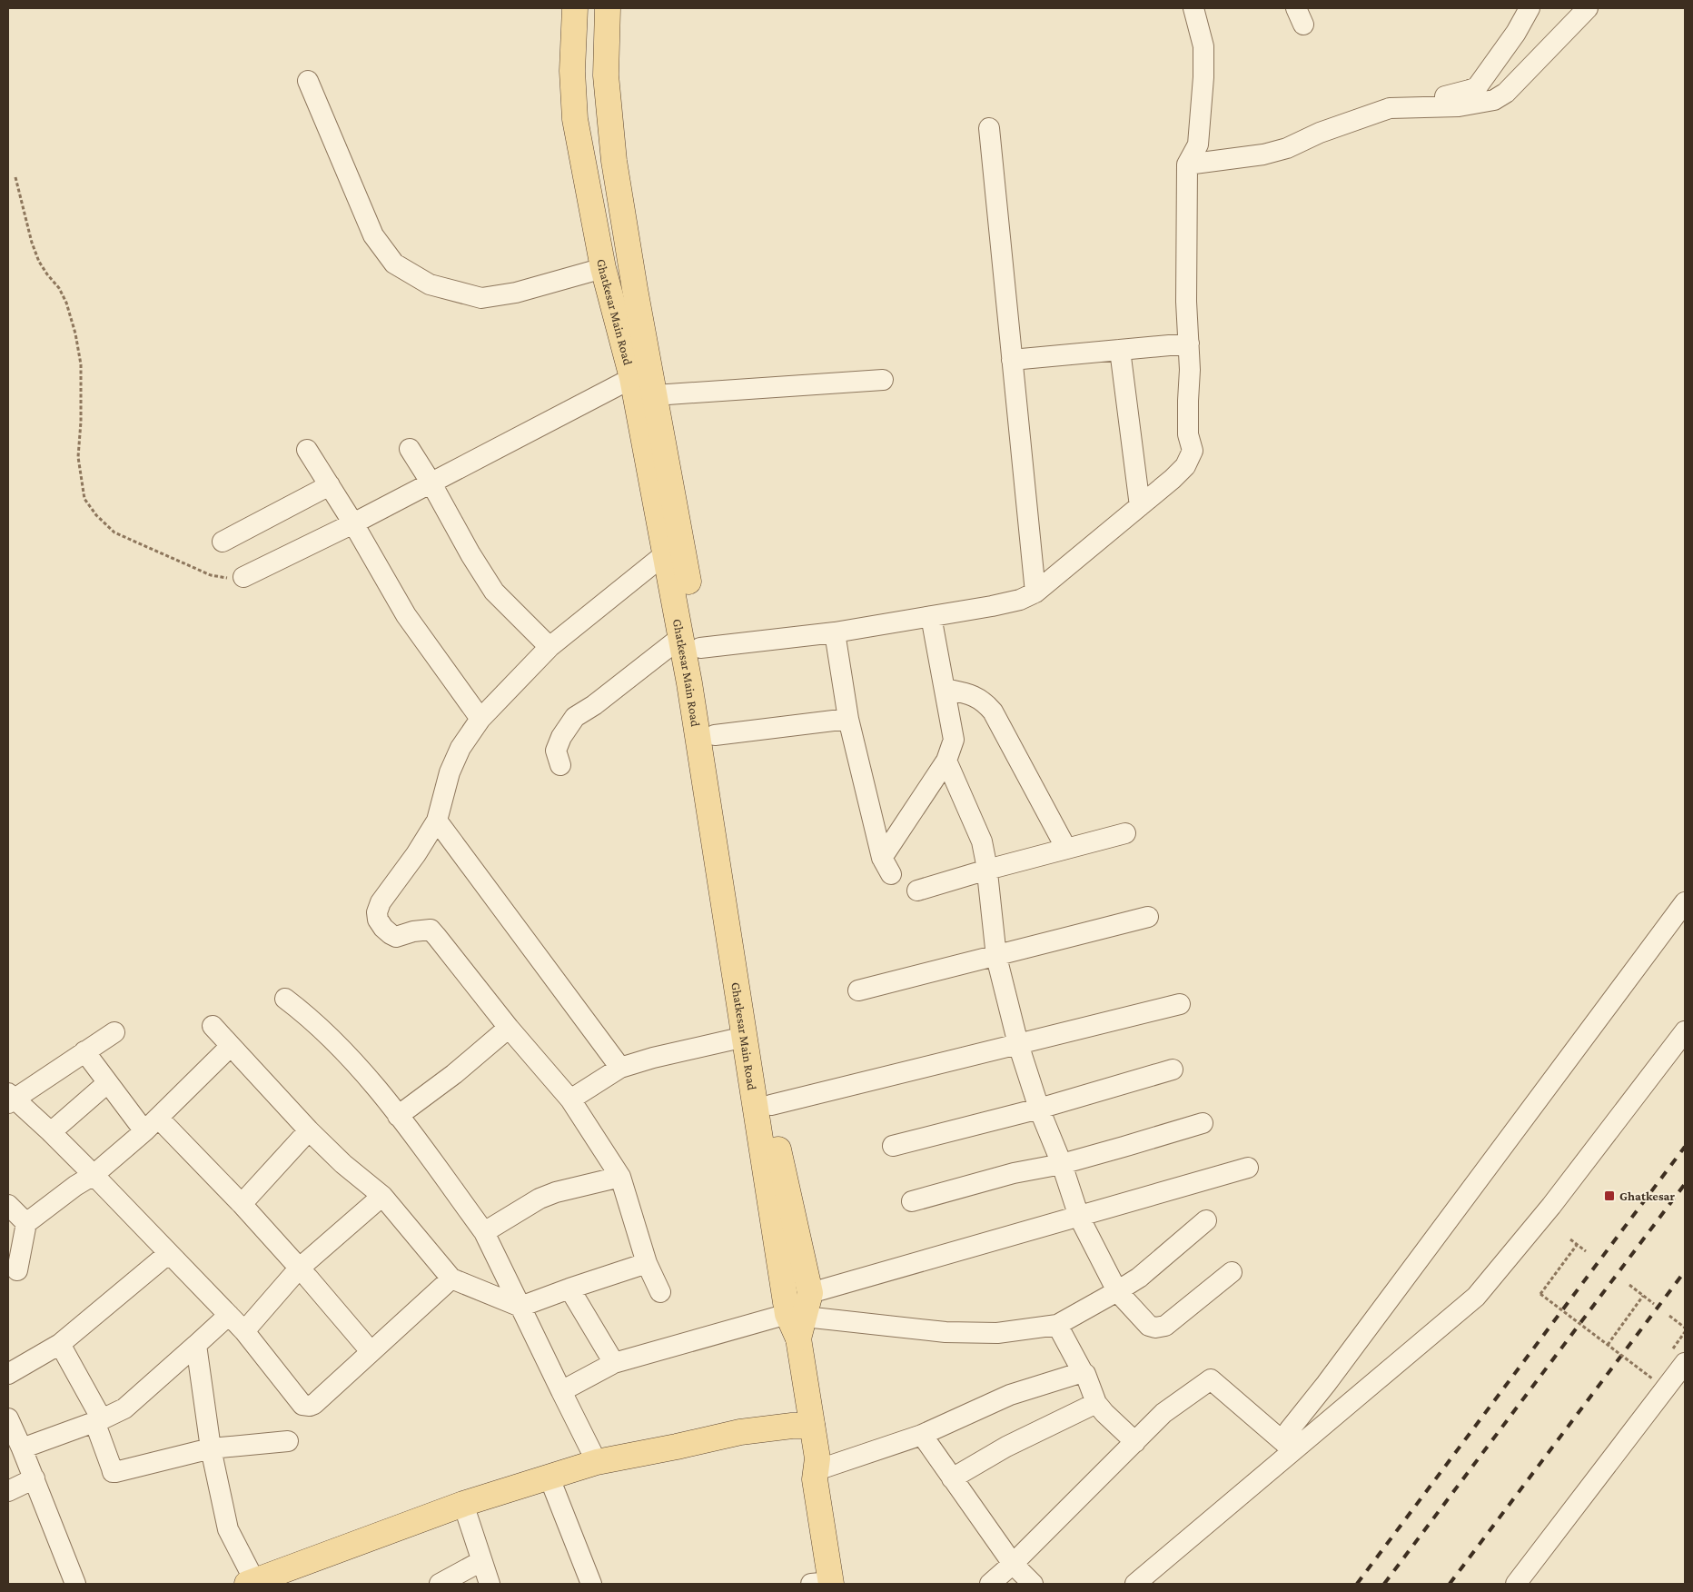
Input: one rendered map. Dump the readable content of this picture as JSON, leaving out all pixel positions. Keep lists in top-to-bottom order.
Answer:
{
  "streets": {
    "main road": ["Ghatkesar Main Road"]
  },
  "places": {
    "transit": ["Ghatkesar"]
  }
}
